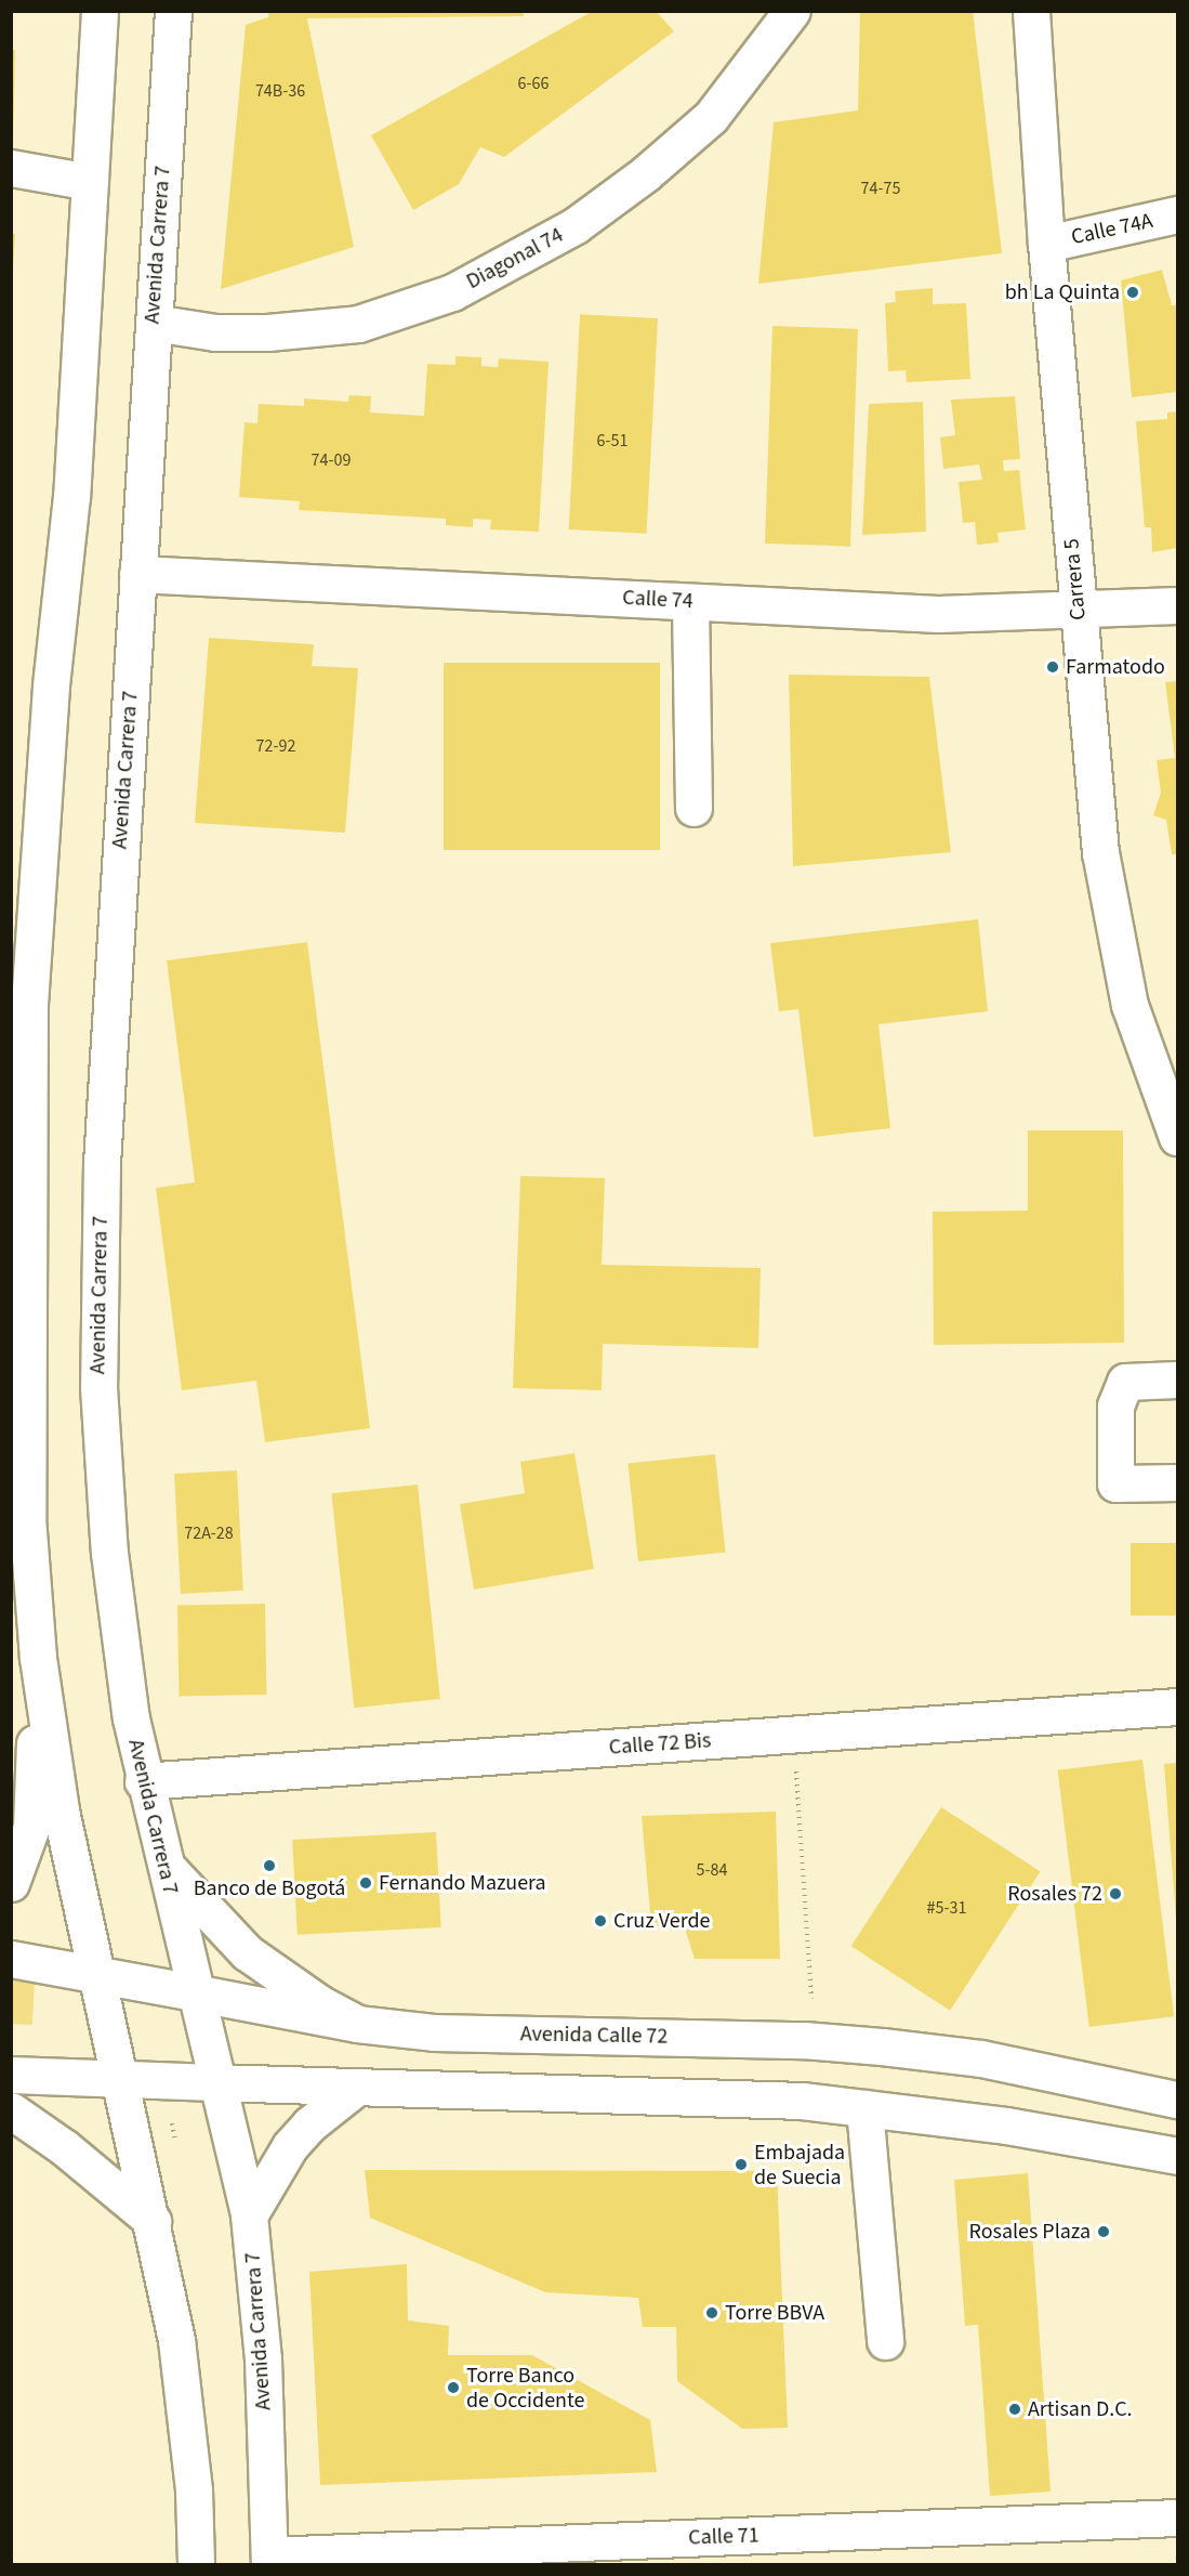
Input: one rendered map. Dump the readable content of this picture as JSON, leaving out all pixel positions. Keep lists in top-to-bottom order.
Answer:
{
  "streets": {
    "street": [
      "Calle 74A",
      "Avenida Carrera 7",
      "Diagonal 74",
      "Carrera 5",
      "Calle 74",
      "Calle 72 Bis",
      "Avenida Calle 72",
      "Calle 71"
    ]
  },
  "crossings": [
    ["Calle 74A", "Carrera 5"],
    ["Avenida Carrera 7", "Diagonal 74"],
    ["Avenida Carrera 7", "Calle 74"],
    ["Avenida Carrera 7", "Calle 72 Bis"],
    ["Avenida Carrera 7", "Avenida Calle 72"],
    ["Avenida Carrera 7", "Calle 71"],
    ["Carrera 5", "Calle 74"]
  ],
  "places": [
    "bh La Quinta",
    "Farmatodo",
    "Banco de Bogotá",
    "Fernando Mazuera",
    "Rosales 72",
    "Cruz Verde",
    "Embajada de Suecia",
    "Rosales Plaza",
    "Torre BBVA",
    "Torre Banco de Occidente",
    "Artisan D.C."
  ],
  "house_numbers": [
    "6-66",
    "74B-36",
    "74-75",
    "6-51",
    "74-09",
    "72-92",
    "72A-28",
    "5-84",
    "#5-31"
  ]
}
